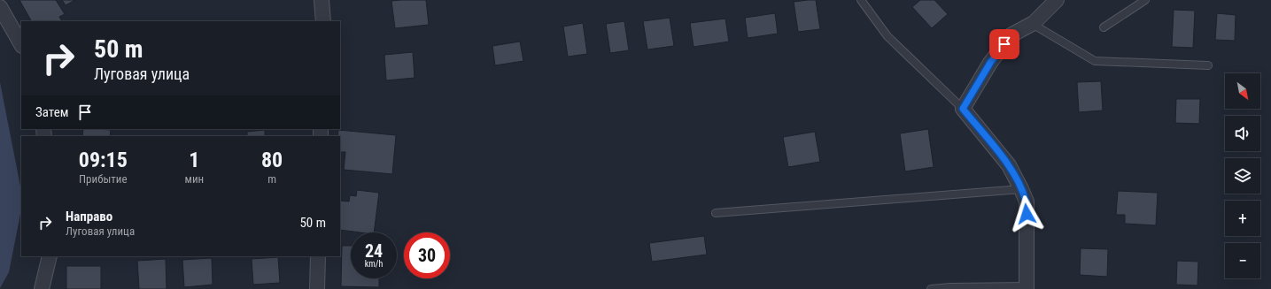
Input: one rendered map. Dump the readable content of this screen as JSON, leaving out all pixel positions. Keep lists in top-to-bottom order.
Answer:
{
  "north": "bottom right",
  "page": {
    "turn": ["50 m", "Луговая улица"],
    "map_buttons": ["+", "−"],
    "then": "Затем",
    "eta": [
      "09:15",
      "Прибытие",
      "1",
      "мин",
      "80",
      "m"
    ],
    "list": [
      {
        "name": "Направо",
        "note": "Луговая улица",
        "value": "50 m"
      }
    ],
    "speed": "24 km/h",
    "limit": "30"
  }
}
